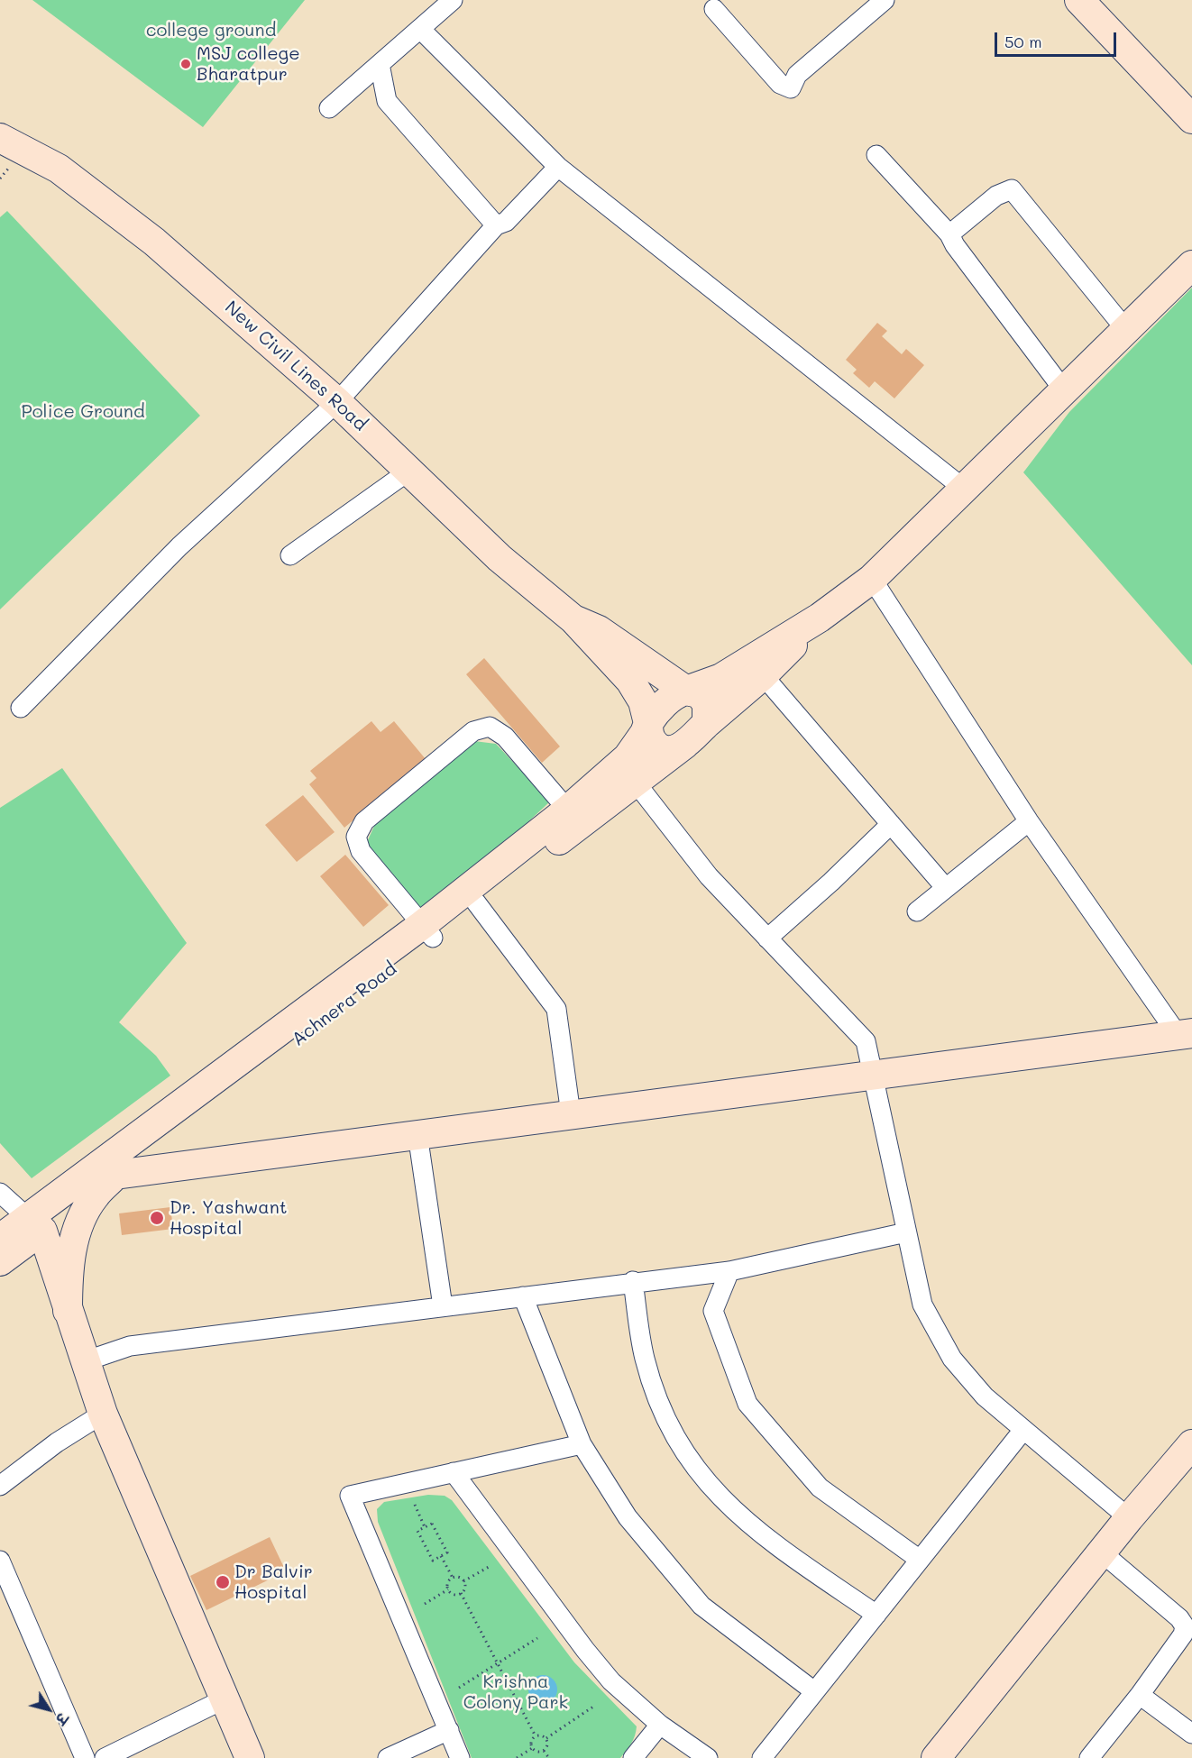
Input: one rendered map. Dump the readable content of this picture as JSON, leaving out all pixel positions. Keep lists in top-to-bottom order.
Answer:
{
  "streets": {
    "main road": ["New Civil Lines Road", "Achnera Road"]
  },
  "parks": ["college ground", "Police Ground", "Krishna Colony Park"],
  "places": ["MSJ college Bharatpur", "Dr. Yashwant Hospital", "Dr Balvir Hospital"],
  "scale_bar": "50 m",
  "north": "bottom right"
}
